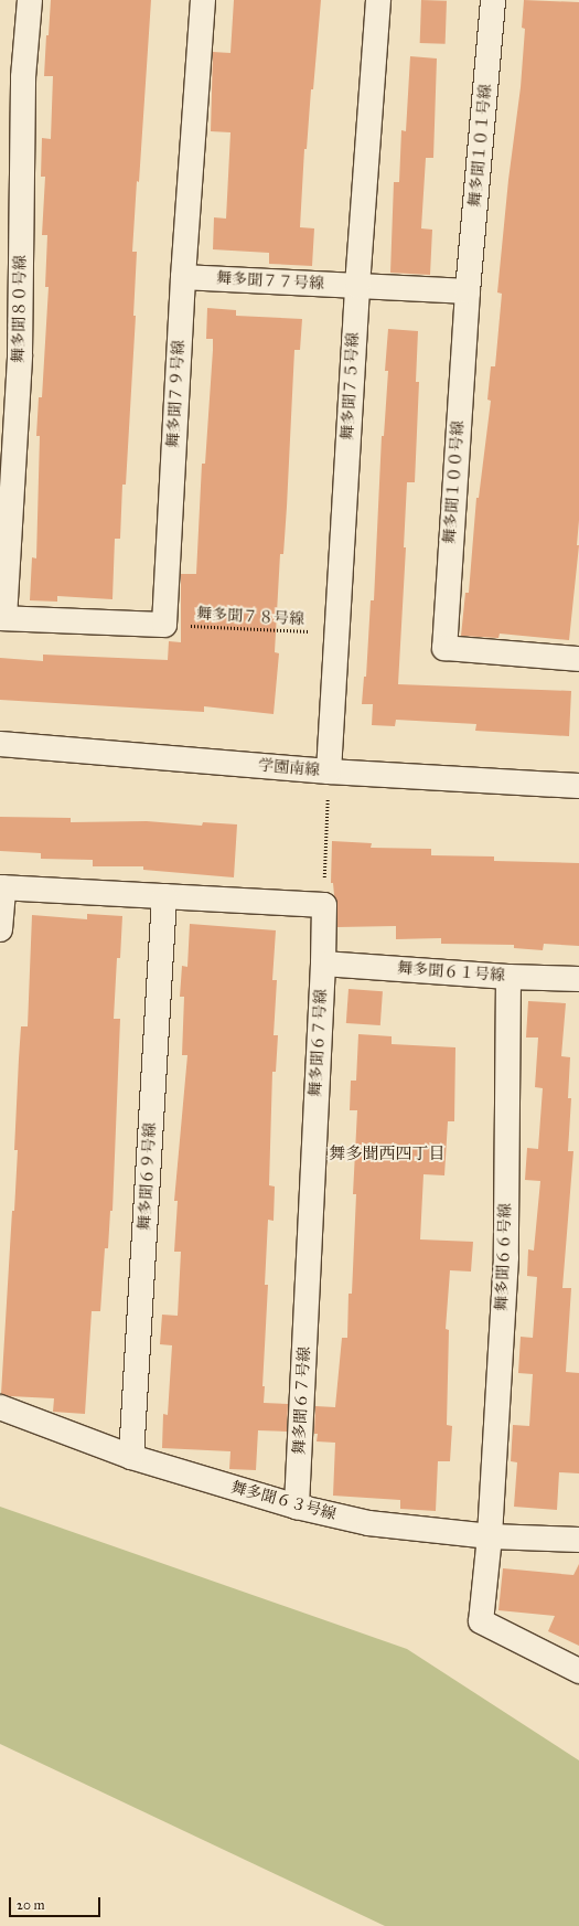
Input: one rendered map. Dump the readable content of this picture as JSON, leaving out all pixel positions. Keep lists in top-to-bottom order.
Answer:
{
  "streets": {
    "street": [
      "舞多聞１０１号線",
      "舞多聞７７号線",
      "舞多聞８０号線",
      "舞多聞７５号線",
      "舞多聞７９号線",
      "舞多聞１００号線",
      "学園南線",
      "舞多聞６１号線",
      "舞多聞６７号線",
      "舞多聞６９号線",
      "舞多聞６６号線",
      "舞多聞６３号線"
    ],
    "path": ["舞多聞７８号線"]
  },
  "crossings": [
    ["舞多聞１０１号線", "舞多聞１００号線"],
    ["舞多聞７７号線", "舞多聞７５号線"],
    ["舞多聞７７号線", "舞多聞７９号線"],
    ["舞多聞７５号線", "舞多聞７８号線"],
    ["舞多聞７５号線", "学園南線"],
    ["舞多聞７９号線", "舞多聞７８号線"],
    ["舞多聞６１号線", "舞多聞６７号線"],
    ["舞多聞６１号線", "舞多聞６６号線"],
    ["舞多聞６７号線", "舞多聞６３号線"],
    ["舞多聞６９号線", "舞多聞６３号線"],
    ["舞多聞６６号線", "舞多聞６３号線"]
  ],
  "districts": ["舞多聞西四丁目"],
  "scale_bar": "20 m"
}
